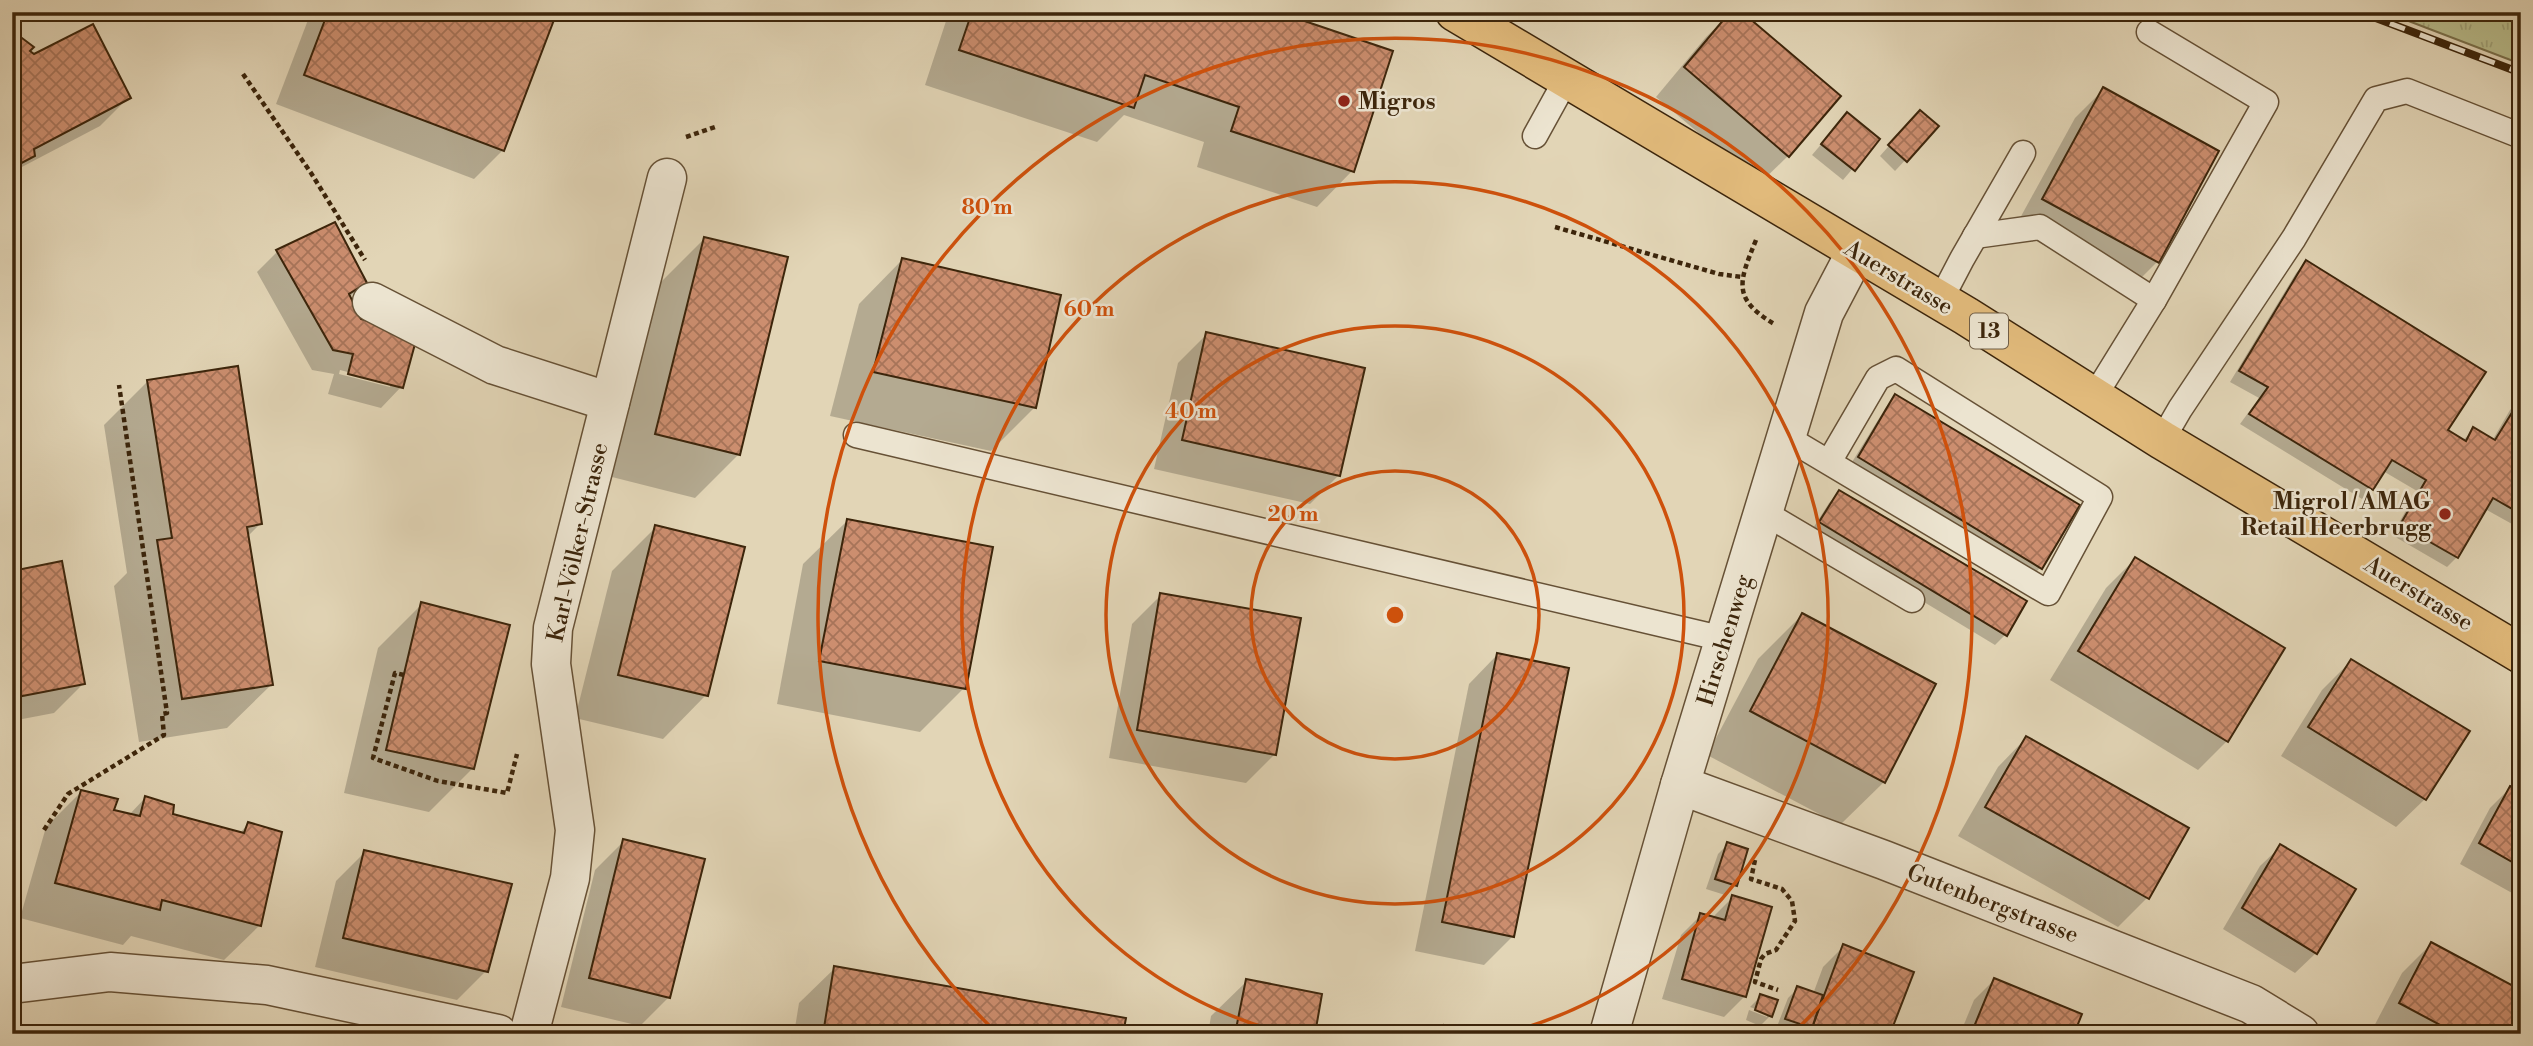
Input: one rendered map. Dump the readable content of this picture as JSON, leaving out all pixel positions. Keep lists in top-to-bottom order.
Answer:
{
  "streets": {
    "main road": ["Auerstrasse", "13"],
    "street": ["Karl-Völker-Strasse", "Hirschenweg", "Gutenbergstrasse"]
  },
  "crossings": [
    ["Auerstrasse", "Hirschenweg"],
    ["Hirschenweg", "Gutenbergstrasse"]
  ],
  "places": ["Migros", "Migrol / AMAG Retail Heerbrugg"],
  "rings": [
    "80 m",
    "60 m",
    "40 m",
    "20 m"
  ]
}
